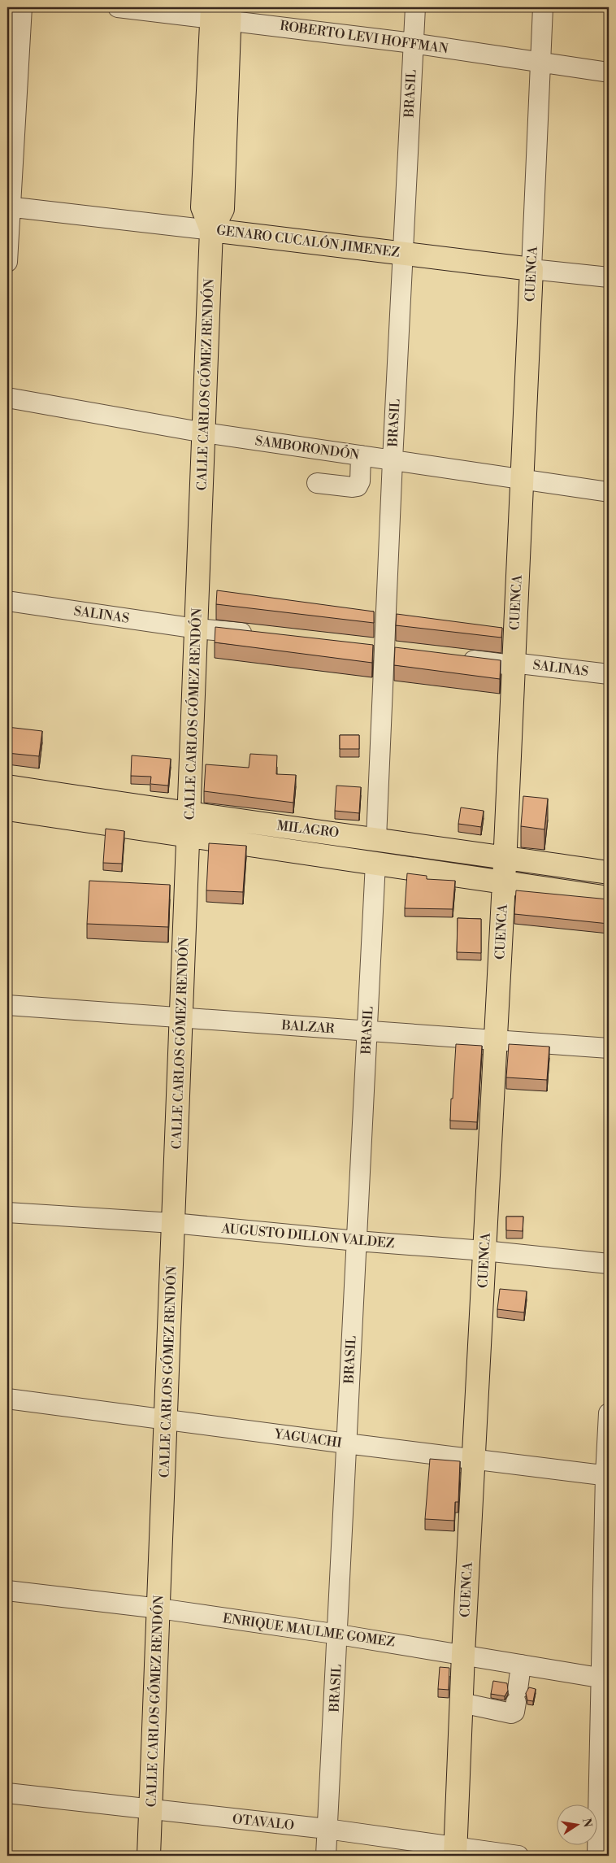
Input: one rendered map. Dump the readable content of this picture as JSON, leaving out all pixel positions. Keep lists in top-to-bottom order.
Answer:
{
  "streets": {
    "main road": [
      "GENARO CUCALÓN JIMENEZ",
      "CUENCA",
      "CALLE CARLOS GÓMEZ RENDÓN",
      "MILAGRO"
    ],
    "street": [
      "ROBERTO LEVI HOFFMAN",
      "BRASIL",
      "SAMBORONDÓN",
      "SALINAS",
      "BALZAR",
      "AUGUSTO DILLON VALDEZ",
      "YAGUACHI",
      "ENRIQUE MAULME GOMEZ",
      "OTAVALO"
    ]
  },
  "crossings": [
    ["ROBERTO LEVI HOFFMAN", "BRASIL"],
    ["ROBERTO LEVI HOFFMAN", "CUENCA"],
    ["ROBERTO LEVI HOFFMAN", "CALLE CARLOS GÓMEZ RENDÓN"],
    ["BRASIL", "GENARO CUCALÓN JIMENEZ"],
    ["BRASIL", "SAMBORONDÓN"],
    ["BRASIL", "MILAGRO"],
    ["BRASIL", "BALZAR"],
    ["BRASIL", "AUGUSTO DILLON VALDEZ"],
    ["BRASIL", "YAGUACHI"],
    ["BRASIL", "ENRIQUE MAULME GOMEZ"],
    ["BRASIL", "OTAVALO"],
    ["GENARO CUCALÓN JIMENEZ", "CUENCA"],
    ["GENARO CUCALÓN JIMENEZ", "CALLE CARLOS GÓMEZ RENDÓN"],
    ["CUENCA", "SAMBORONDÓN"],
    ["CUENCA", "SALINAS"],
    ["CUENCA", "MILAGRO"],
    ["CUENCA", "BALZAR"],
    ["CUENCA", "AUGUSTO DILLON VALDEZ"],
    ["CUENCA", "YAGUACHI"],
    ["CUENCA", "ENRIQUE MAULME GOMEZ"],
    ["CUENCA", "OTAVALO"],
    ["CALLE CARLOS GÓMEZ RENDÓN", "SAMBORONDÓN"],
    ["CALLE CARLOS GÓMEZ RENDÓN", "SALINAS"],
    ["CALLE CARLOS GÓMEZ RENDÓN", "MILAGRO"],
    ["CALLE CARLOS GÓMEZ RENDÓN", "BALZAR"],
    ["CALLE CARLOS GÓMEZ RENDÓN", "AUGUSTO DILLON VALDEZ"],
    ["CALLE CARLOS GÓMEZ RENDÓN", "YAGUACHI"],
    ["CALLE CARLOS GÓMEZ RENDÓN", "ENRIQUE MAULME GOMEZ"],
    ["CALLE CARLOS GÓMEZ RENDÓN", "OTAVALO"]
  ],
  "north": "right"
}
